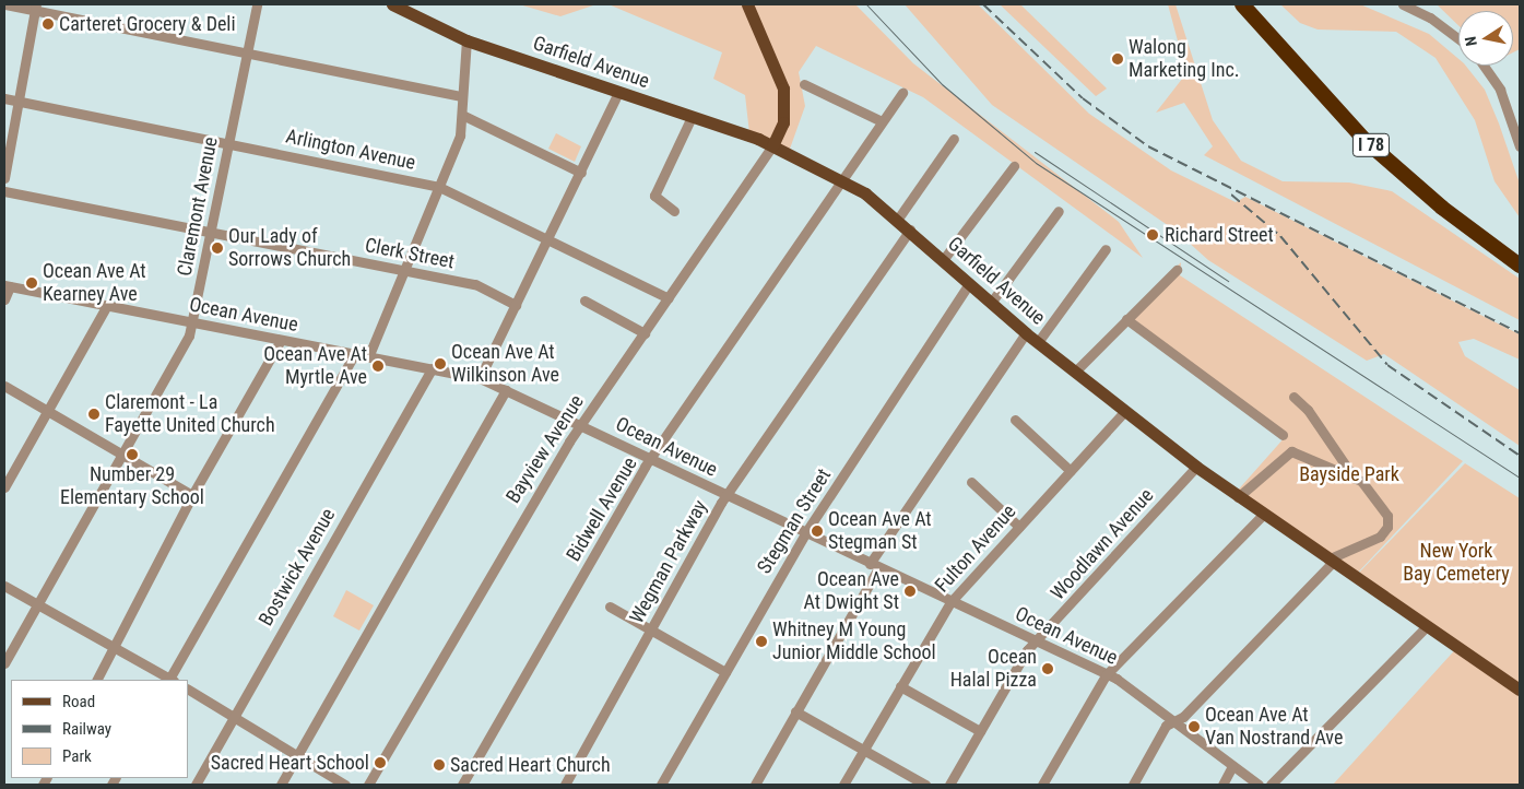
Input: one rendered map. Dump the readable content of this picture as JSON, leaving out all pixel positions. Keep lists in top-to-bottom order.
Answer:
{
  "streets": {
    "highway": ["I 78"],
    "main road": ["Garfield Avenue", "Bayview Avenue"],
    "street": [
      "Arlington Avenue",
      "Claremont Avenue",
      "Clerk Street",
      "Ocean Avenue",
      "Bidwell Avenue",
      "Stegman Street",
      "Woodlawn Avenue",
      "Fulton Avenue",
      "Wegman Parkway",
      "Bostwick Avenue"
    ]
  },
  "crossings": [
    ["Garfield Avenue", "Bayview Avenue"],
    ["Garfield Avenue", "Bidwell Avenue"],
    ["Garfield Avenue", "Stegman Street"],
    ["Garfield Avenue", "Woodlawn Avenue"],
    ["Garfield Avenue", "Fulton Avenue"],
    ["Garfield Avenue", "Wegman Parkway"],
    ["Arlington Avenue", "Claremont Avenue"],
    ["Arlington Avenue", "Bayview Avenue"],
    ["Claremont Avenue", "Clerk Street"],
    ["Claremont Avenue", "Ocean Avenue"],
    ["Ocean Avenue", "Bayview Avenue"],
    ["Ocean Avenue", "Bidwell Avenue"],
    ["Ocean Avenue", "Stegman Street"],
    ["Ocean Avenue", "Woodlawn Avenue"],
    ["Ocean Avenue", "Fulton Avenue"],
    ["Ocean Avenue", "Wegman Parkway"],
    ["Ocean Avenue", "Bostwick Avenue"]
  ],
  "parks": ["Bayside Park", "New York Bay Cemetery"],
  "places": [
    "Carteret Grocery & Deli",
    "Walong Marketing Inc.",
    "Richard Street",
    "Our Lady of Sorrows Church",
    "Ocean Ave At Kearney Ave",
    "Ocean Ave At Wilkinson Ave",
    "Ocean Ave At Myrtle Ave",
    "Claremont - La Fayette United Church",
    "Number 29 Elementary School",
    "Ocean Ave At Stegman St",
    "Ocean Ave At Dwight St",
    "Whitney M Young Junior Middle School",
    "Ocean Halal Pizza",
    "Ocean Ave At Van Nostrand Ave",
    "Sacred Heart School",
    "Sacred Heart Church"
  ],
  "legend": ["Road", "Railway", "Park"],
  "north": "left"
}
